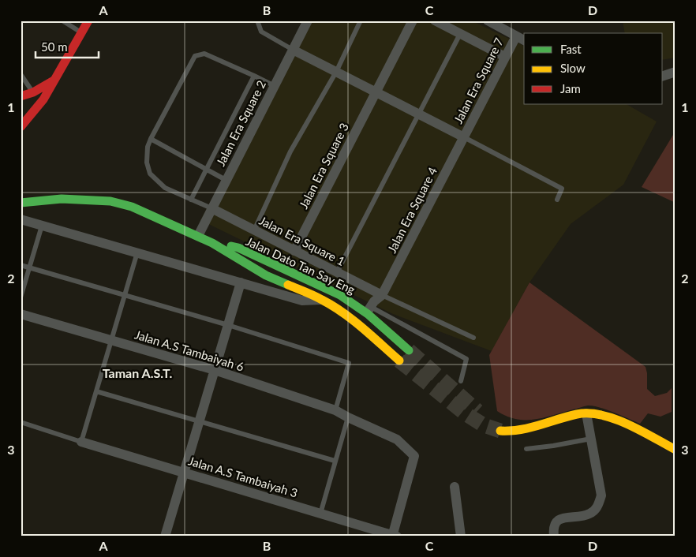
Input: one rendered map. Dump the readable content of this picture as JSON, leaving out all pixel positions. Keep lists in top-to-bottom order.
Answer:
{
  "streets": {
    "street": [
      "Jalan Era Square 7",
      "Jalan Era Square 2",
      "Jalan Era Square 3",
      "Jalan Era Square 4",
      "Jalan Era Square 1",
      "Jalan Dato Tan Say Eng",
      "Jalan A.S Tambaiyah 6",
      "Jalan A.S Tambaiyah 3"
    ]
  },
  "crossings": [
    ["Jalan Era Square 7", "Jalan Era Square 4"],
    ["Jalan Era Square 2", "Jalan Era Square 1"],
    ["Jalan Era Square 2", "Jalan Dato Tan Say Eng"],
    ["Jalan Era Square 3", "Jalan Era Square 1"],
    ["Jalan Era Square 4", "Jalan Era Square 1"],
    ["Jalan Era Square 4", "Jalan Dato Tan Say Eng"],
    ["Jalan A.S Tambaiyah 6", "Jalan A.S Tambaiyah 3"]
  ],
  "districts": ["Taman A.S.T."],
  "legend": ["Fast", "Slow", "Jam"],
  "scale_bar": "50 m",
  "grid": {
    "columns": [
      "A",
      "B",
      "C",
      "D"
    ],
    "rows": ["1", "2", "3"]
  }
}
